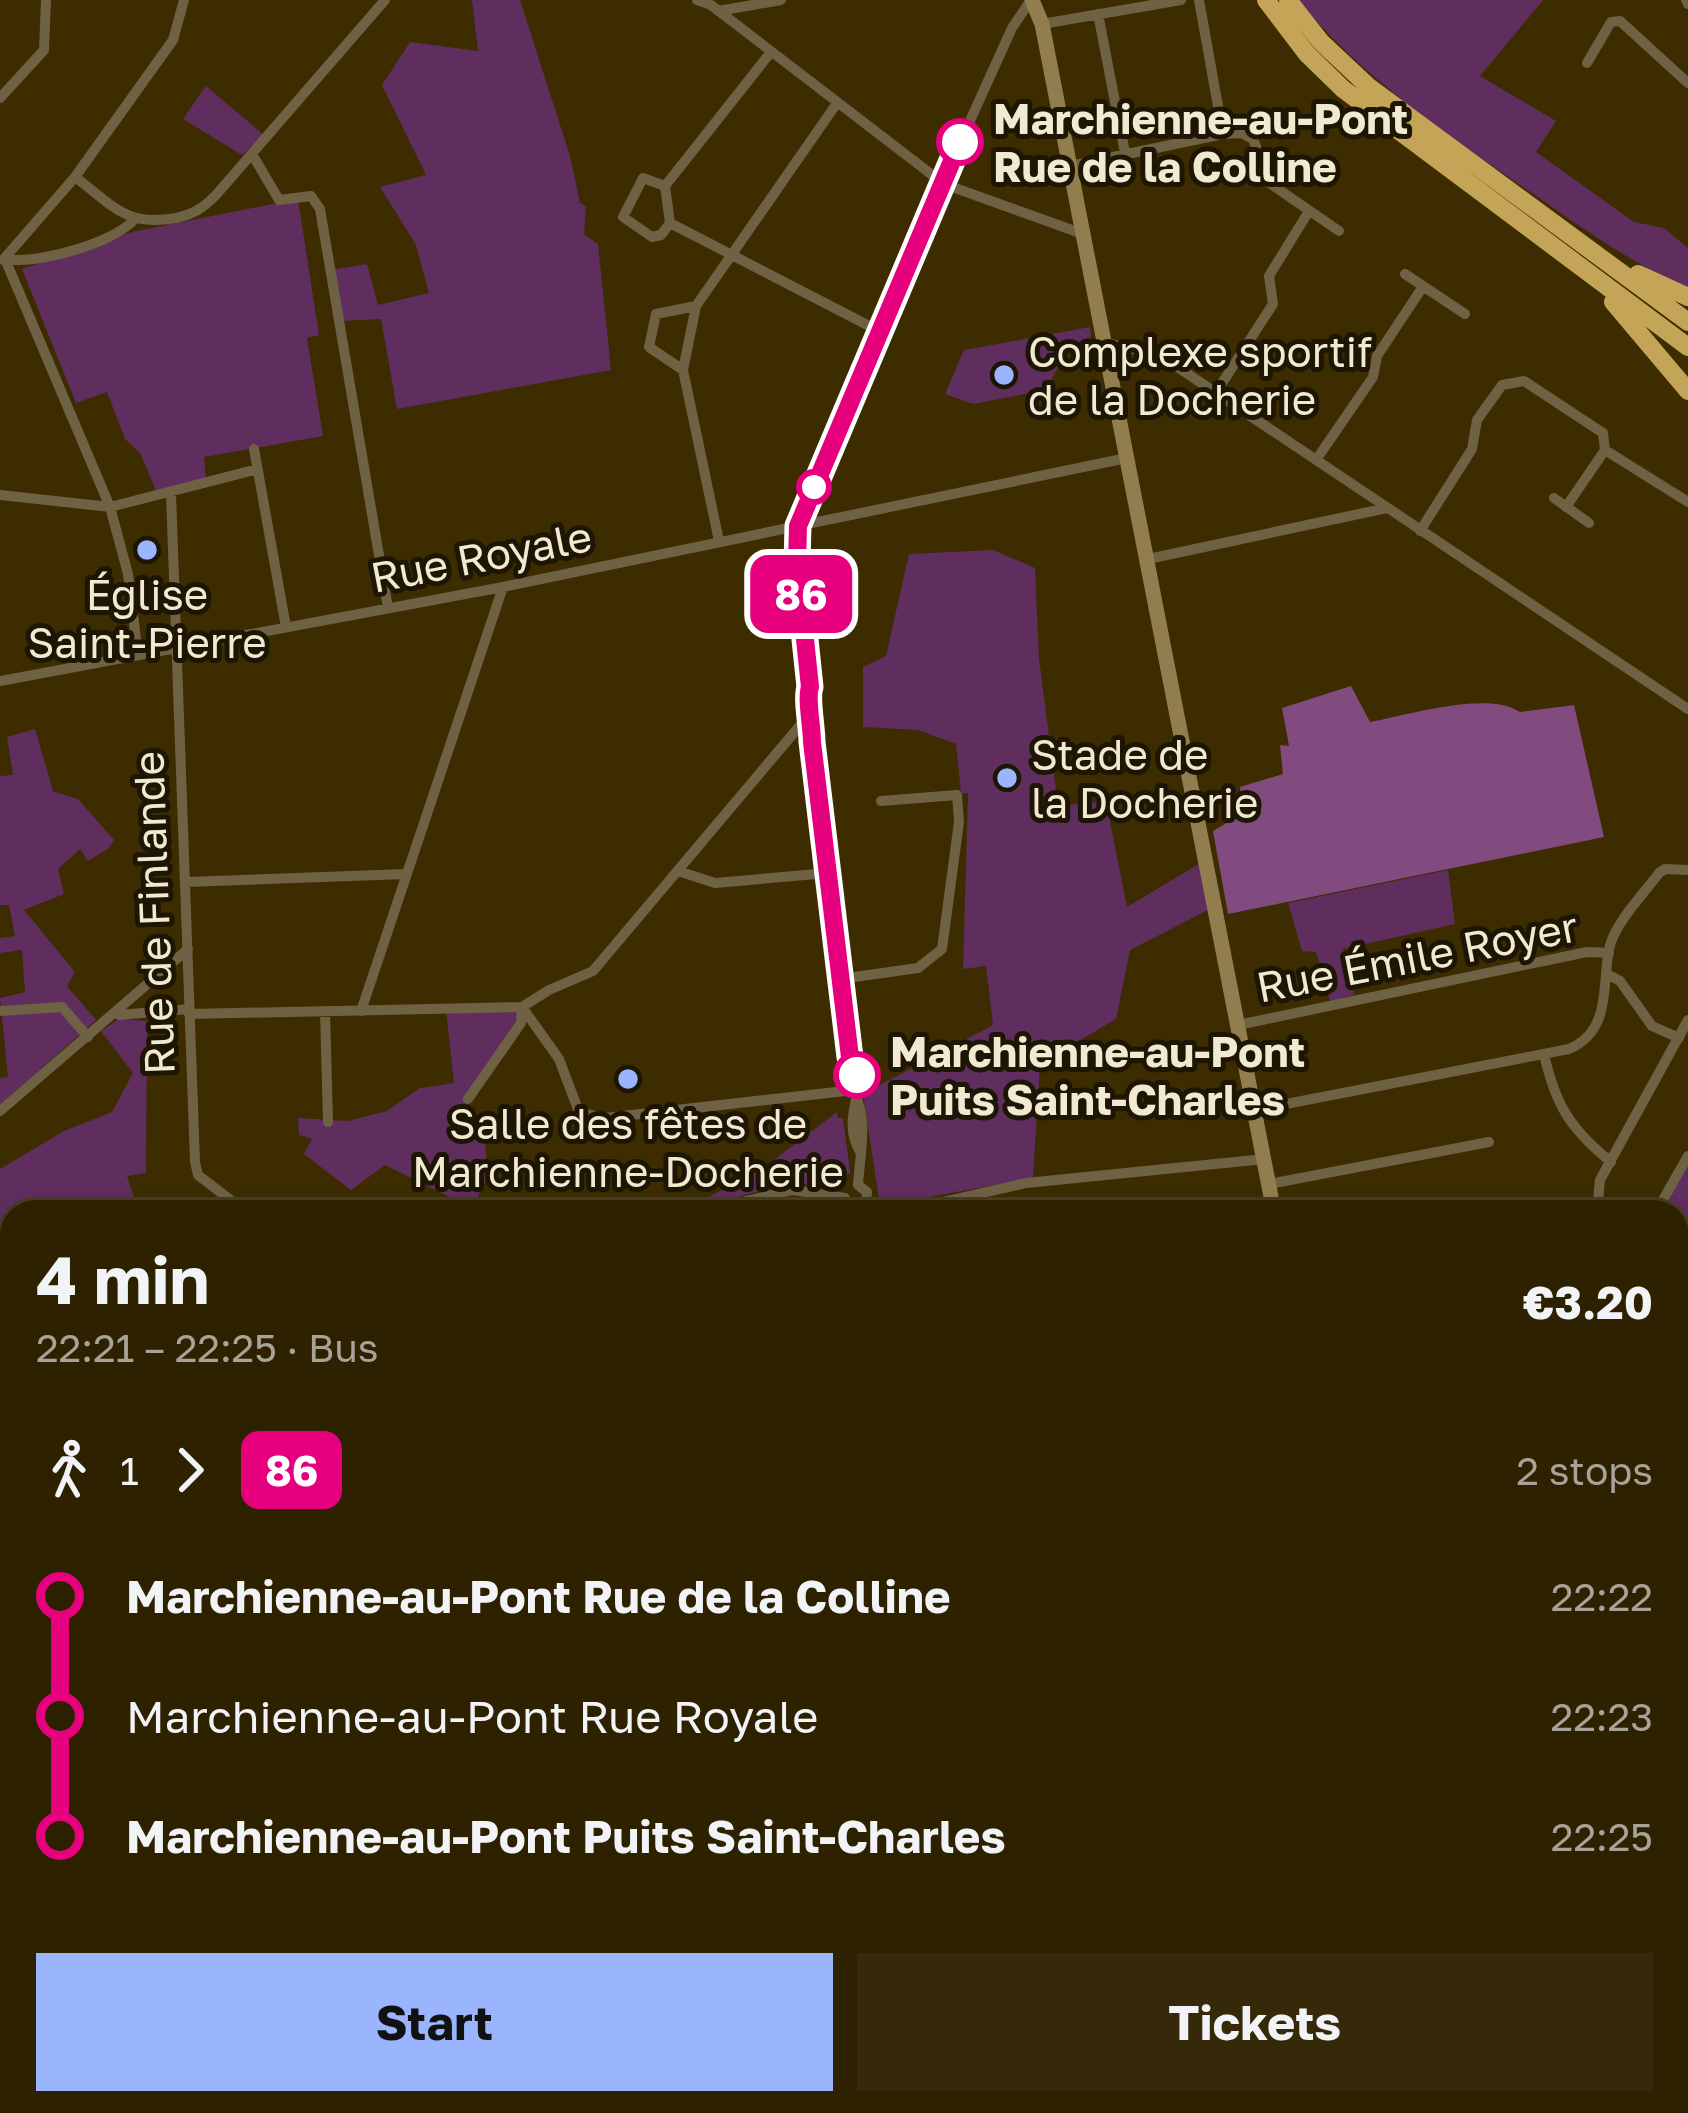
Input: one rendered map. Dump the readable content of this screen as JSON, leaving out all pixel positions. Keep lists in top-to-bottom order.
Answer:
{
  "streets": {
    "street": ["Rue Royale", "Rue de Finlande", "Rue Émile Royer"]
  },
  "crossings": [
    ["Rue Royale", "Rue de Finlande"]
  ],
  "places": [
    "Marchienne-au-Pont Rue de la Colline",
    "Complexe sportif de la Docherie",
    "Église Saint-Pierre",
    "Stade de la Docherie",
    "Marchienne-au-Pont Puits Saint-Charles",
    "Salle des fêtes de Marchienne-Docherie"
  ],
  "lines": ["bus line 86"],
  "page": {
    "on_map": "86",
    "heading": ["4 min", "22:21 – 22:25 · Bus", "€3.20"],
    "legs": ["1", "86", "2 stops"],
    "list": [
      {
        "name": "Marchienne-au-Pont Rue de la Colline",
        "value": "22:22"
      },
      {
        "name": "Marchienne-au-Pont Rue Royale",
        "value": "22:23"
      },
      {
        "name": "Marchienne-au-Pont Puits Saint-Charles",
        "value": "22:25"
      }
    ],
    "buttons": ["Start", "Tickets"]
  }
}
